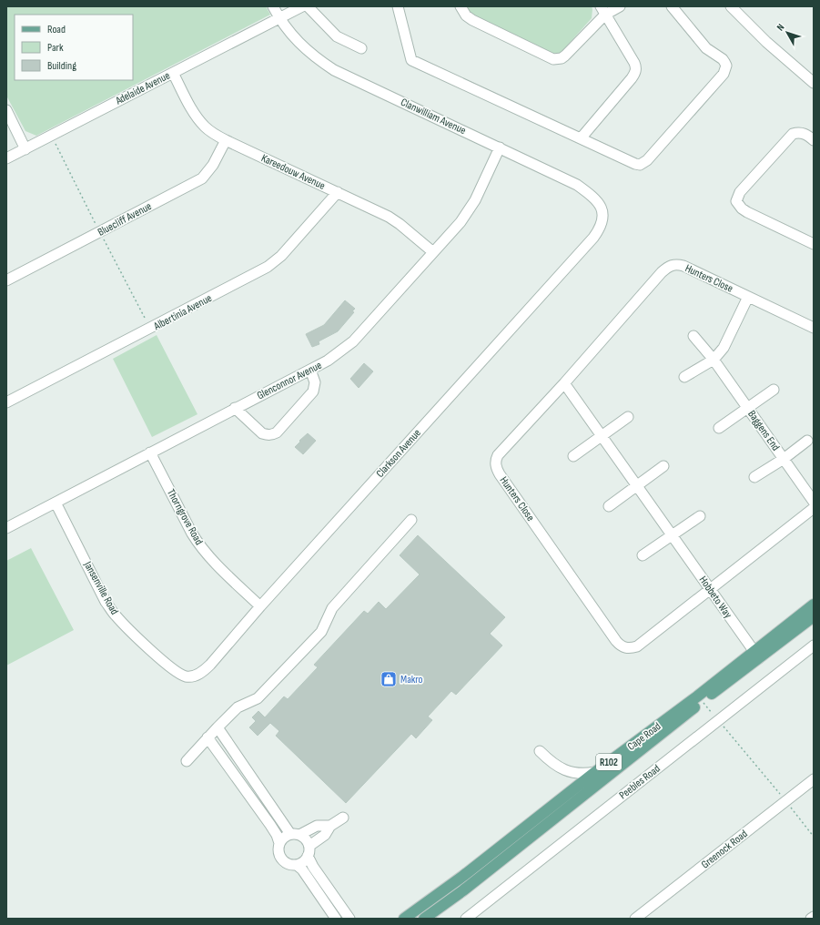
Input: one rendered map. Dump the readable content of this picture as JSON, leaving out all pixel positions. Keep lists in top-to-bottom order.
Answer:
{
  "streets": {
    "main road": ["Cape Road", "R102"],
    "street": [
      "Adelaide Avenue",
      "Clanwilliam Avenue",
      "Kareedouw Avenue",
      "Bluecliff Avenue",
      "Hunters Close",
      "Albertinia Avenue",
      "Glenconnor Avenue",
      "Baggens End",
      "Clarkson Avenue",
      "Thorngrove Road",
      "Jansenville Road",
      "Hobbeto Way",
      "Peebles Road",
      "Greenock Road"
    ]
  },
  "crossings": [
    ["Adelaide Avenue", "Clanwilliam Avenue"],
    ["Adelaide Avenue", "Kareedouw Avenue"],
    ["Clanwilliam Avenue", "Glenconnor Avenue"],
    ["Clanwilliam Avenue", "Clarkson Avenue"],
    ["Kareedouw Avenue", "Bluecliff Avenue"],
    ["Kareedouw Avenue", "Albertinia Avenue"],
    ["Kareedouw Avenue", "Glenconnor Avenue"],
    ["Hunters Close", "Hobbeto Way"],
    ["Glenconnor Avenue", "Thorngrove Road"],
    ["Glenconnor Avenue", "Jansenville Road"],
    ["Clarkson Avenue", "Thorngrove Road"],
    ["Clarkson Avenue", "Jansenville Road"],
    ["Hobbeto Way", "Cape Road"]
  ],
  "places": {
    "shop": ["Makro"]
  },
  "legend": ["Road", "Park", "Building"],
  "north": "top left"
}
